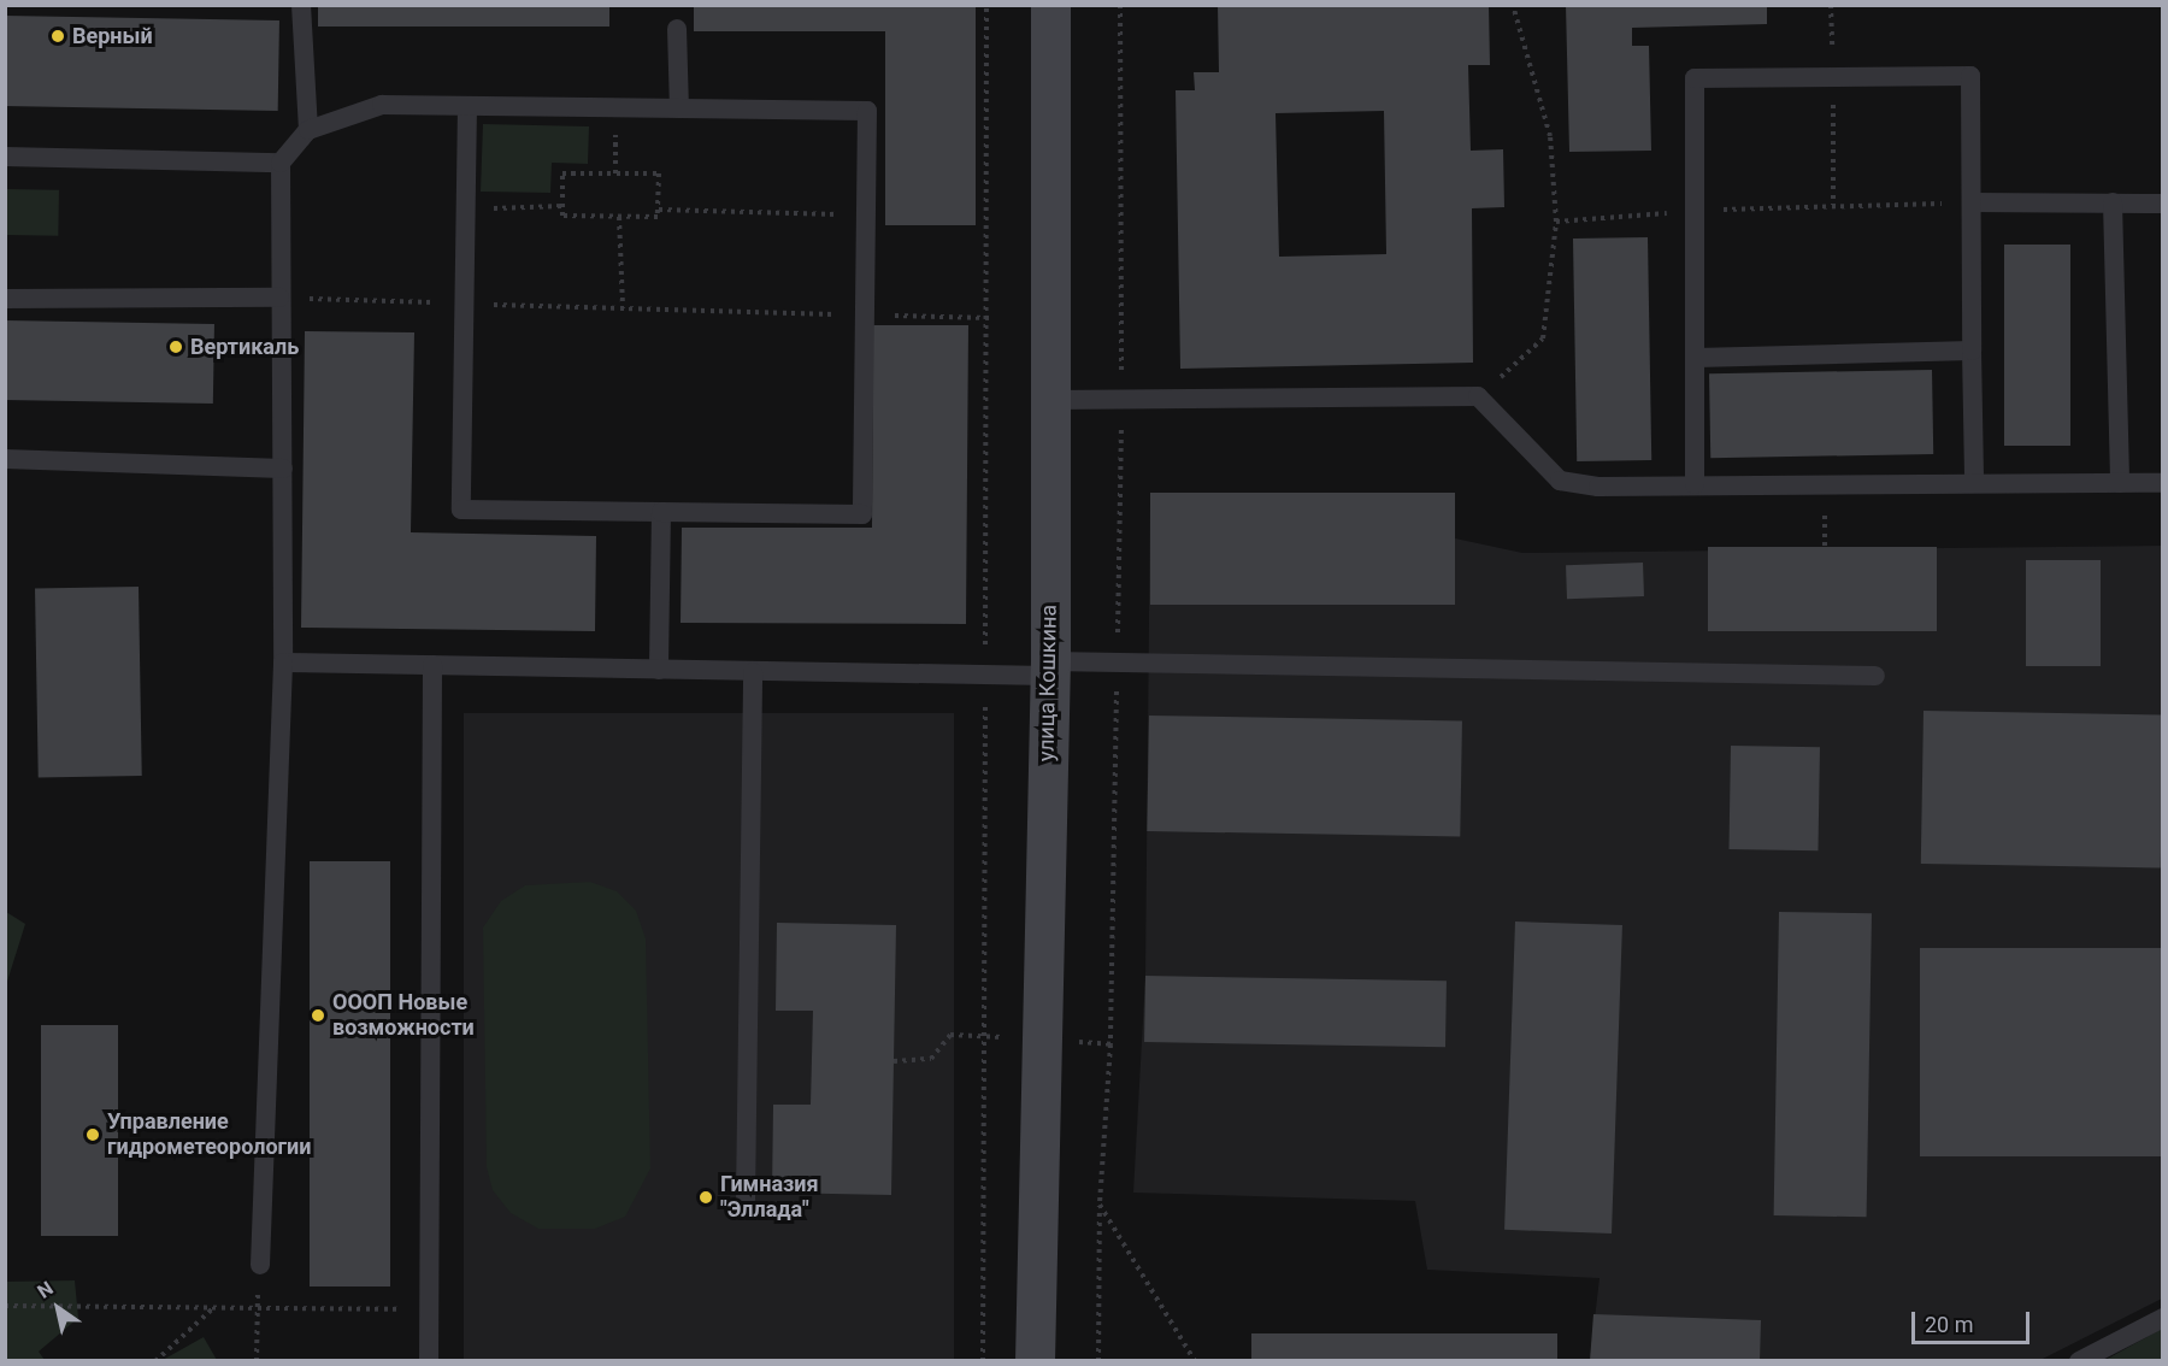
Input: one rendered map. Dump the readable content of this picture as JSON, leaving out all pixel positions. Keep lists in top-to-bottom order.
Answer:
{
  "streets": {
    "main road": ["улица Кошкина"]
  },
  "places": [
    "Верный",
    "Вертикаль",
    "ОООП Новые возможности",
    "Управление гидрометеорологии",
    "Гимназия \"Эллада\""
  ],
  "scale_bar": "20 m",
  "north": "top left"
}
